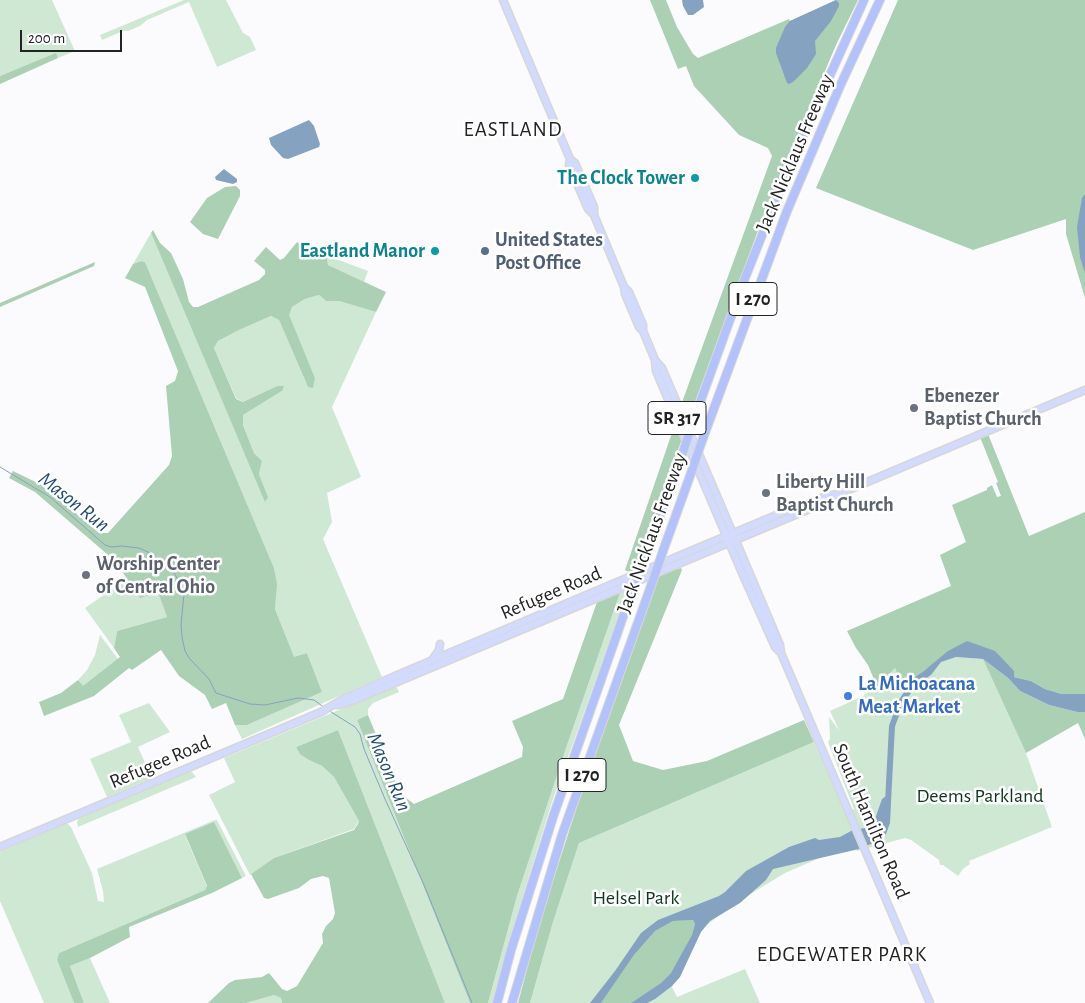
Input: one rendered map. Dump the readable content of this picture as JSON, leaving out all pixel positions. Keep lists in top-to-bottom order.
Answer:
{
  "streets": {
    "highway": ["Jack Nicklaus Freeway", "I 270"],
    "main road": ["SR 317", "Refugee Road", "South Hamilton Road"]
  },
  "crossings": [
    ["Refugee Road", "South Hamilton Road"]
  ],
  "districts": ["EASTLAND", "EDGEWATER PARK"],
  "water": ["Mason Run"],
  "parks": ["Deems Parkland", "Helsel Park"],
  "places": [
    "The Clock Tower",
    "Eastland Manor",
    "United States Post Office",
    "Ebenezer Baptist Church",
    "Liberty Hill Baptist Church",
    "Worship Center of Central Ohio",
    "La Michoacana Meat Market"
  ],
  "scale_bar": "200 m"
}
